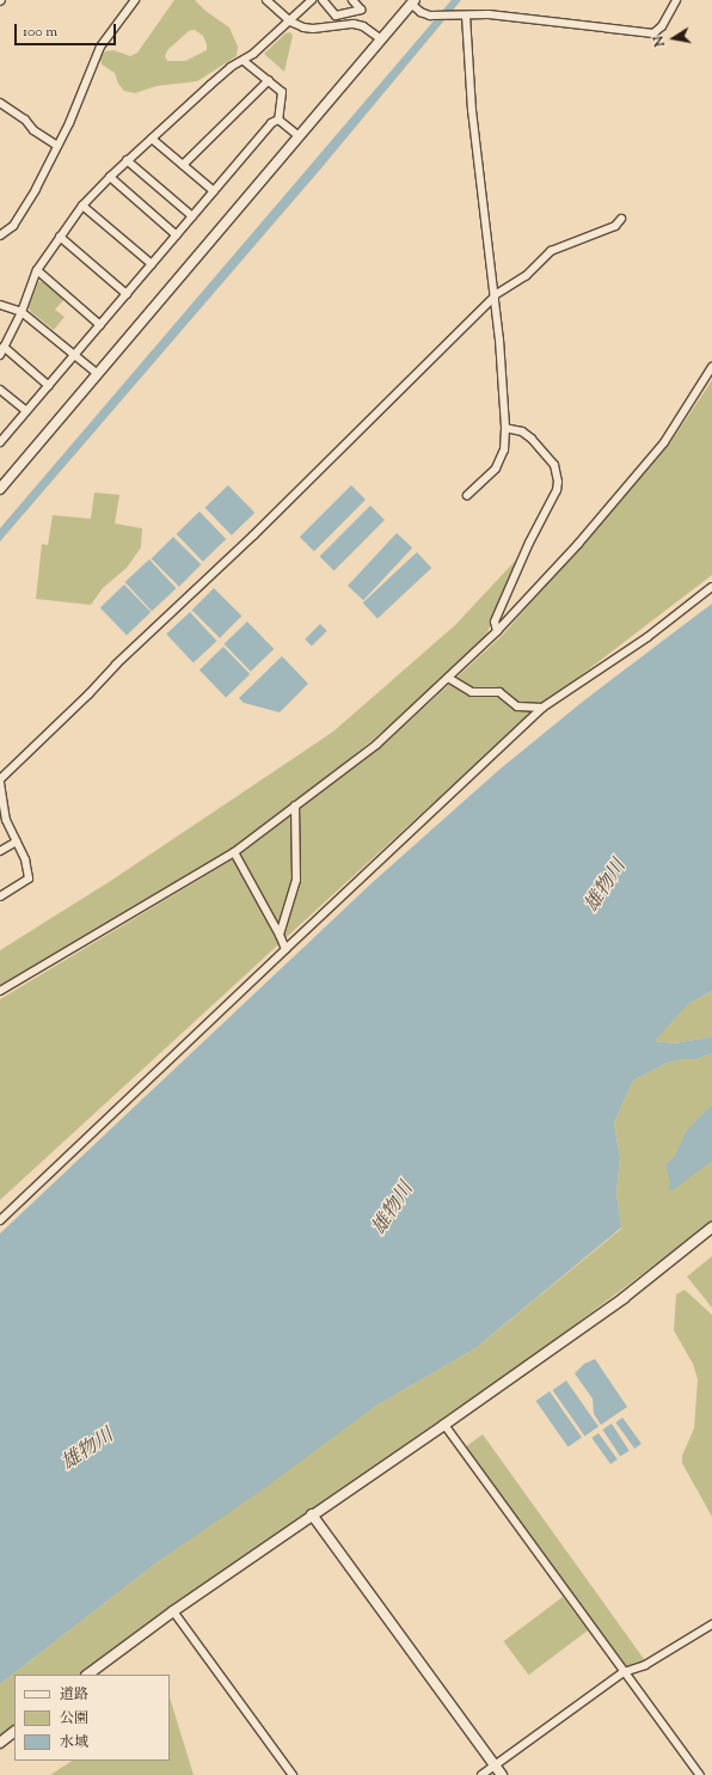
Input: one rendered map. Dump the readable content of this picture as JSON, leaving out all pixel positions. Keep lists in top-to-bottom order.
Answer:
{
  "water": ["雄物川"],
  "legend": ["道路", "公園", "水域"],
  "scale_bar": "100 m",
  "north": "left"
}
